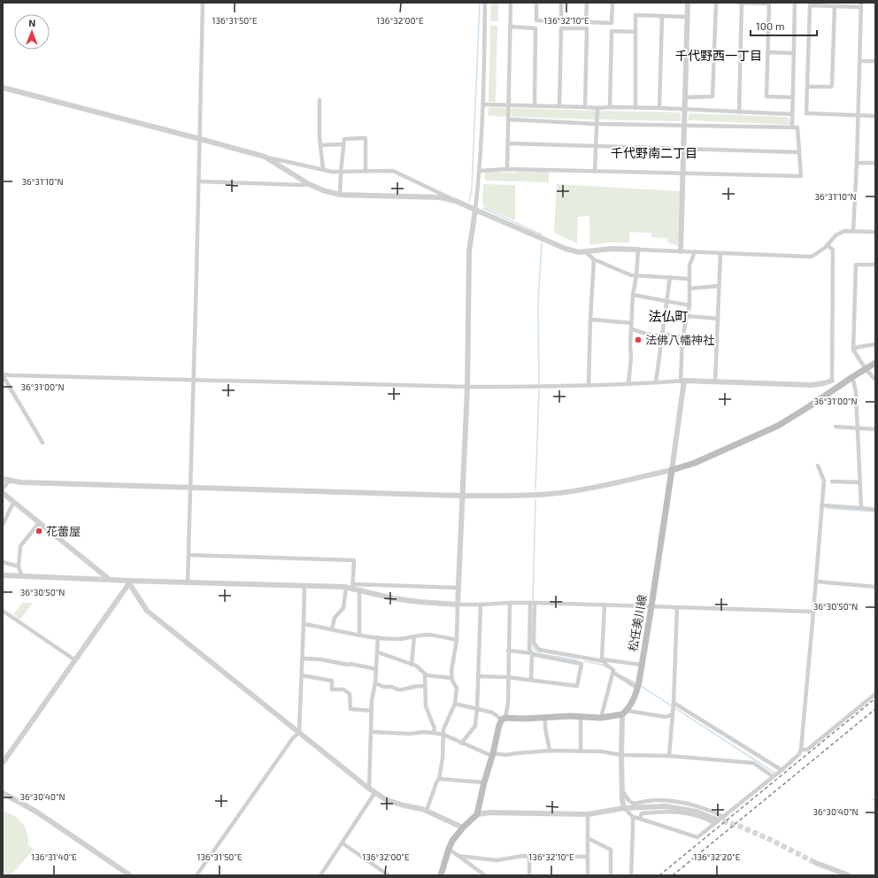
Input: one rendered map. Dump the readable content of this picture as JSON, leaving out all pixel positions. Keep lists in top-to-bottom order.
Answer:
{
  "streets": {
    "main road": ["松任美川線"]
  },
  "districts": ["千代野西一丁目", "千代野南二丁目", "法仏町"],
  "places": ["法佛八幡神社", "花蕾屋"],
  "scale_bar": "100 m",
  "north": "top",
  "coordinates": [
    "136°31'50\"E",
    "136°32'00\"E",
    "136°32'10\"E",
    "36°31'10\"N",
    "36°31'00\"N",
    "36°30'50\"N",
    "36°30'40\"N",
    "136°31'40\"E",
    "136°32'20\"E"
  ]
}
